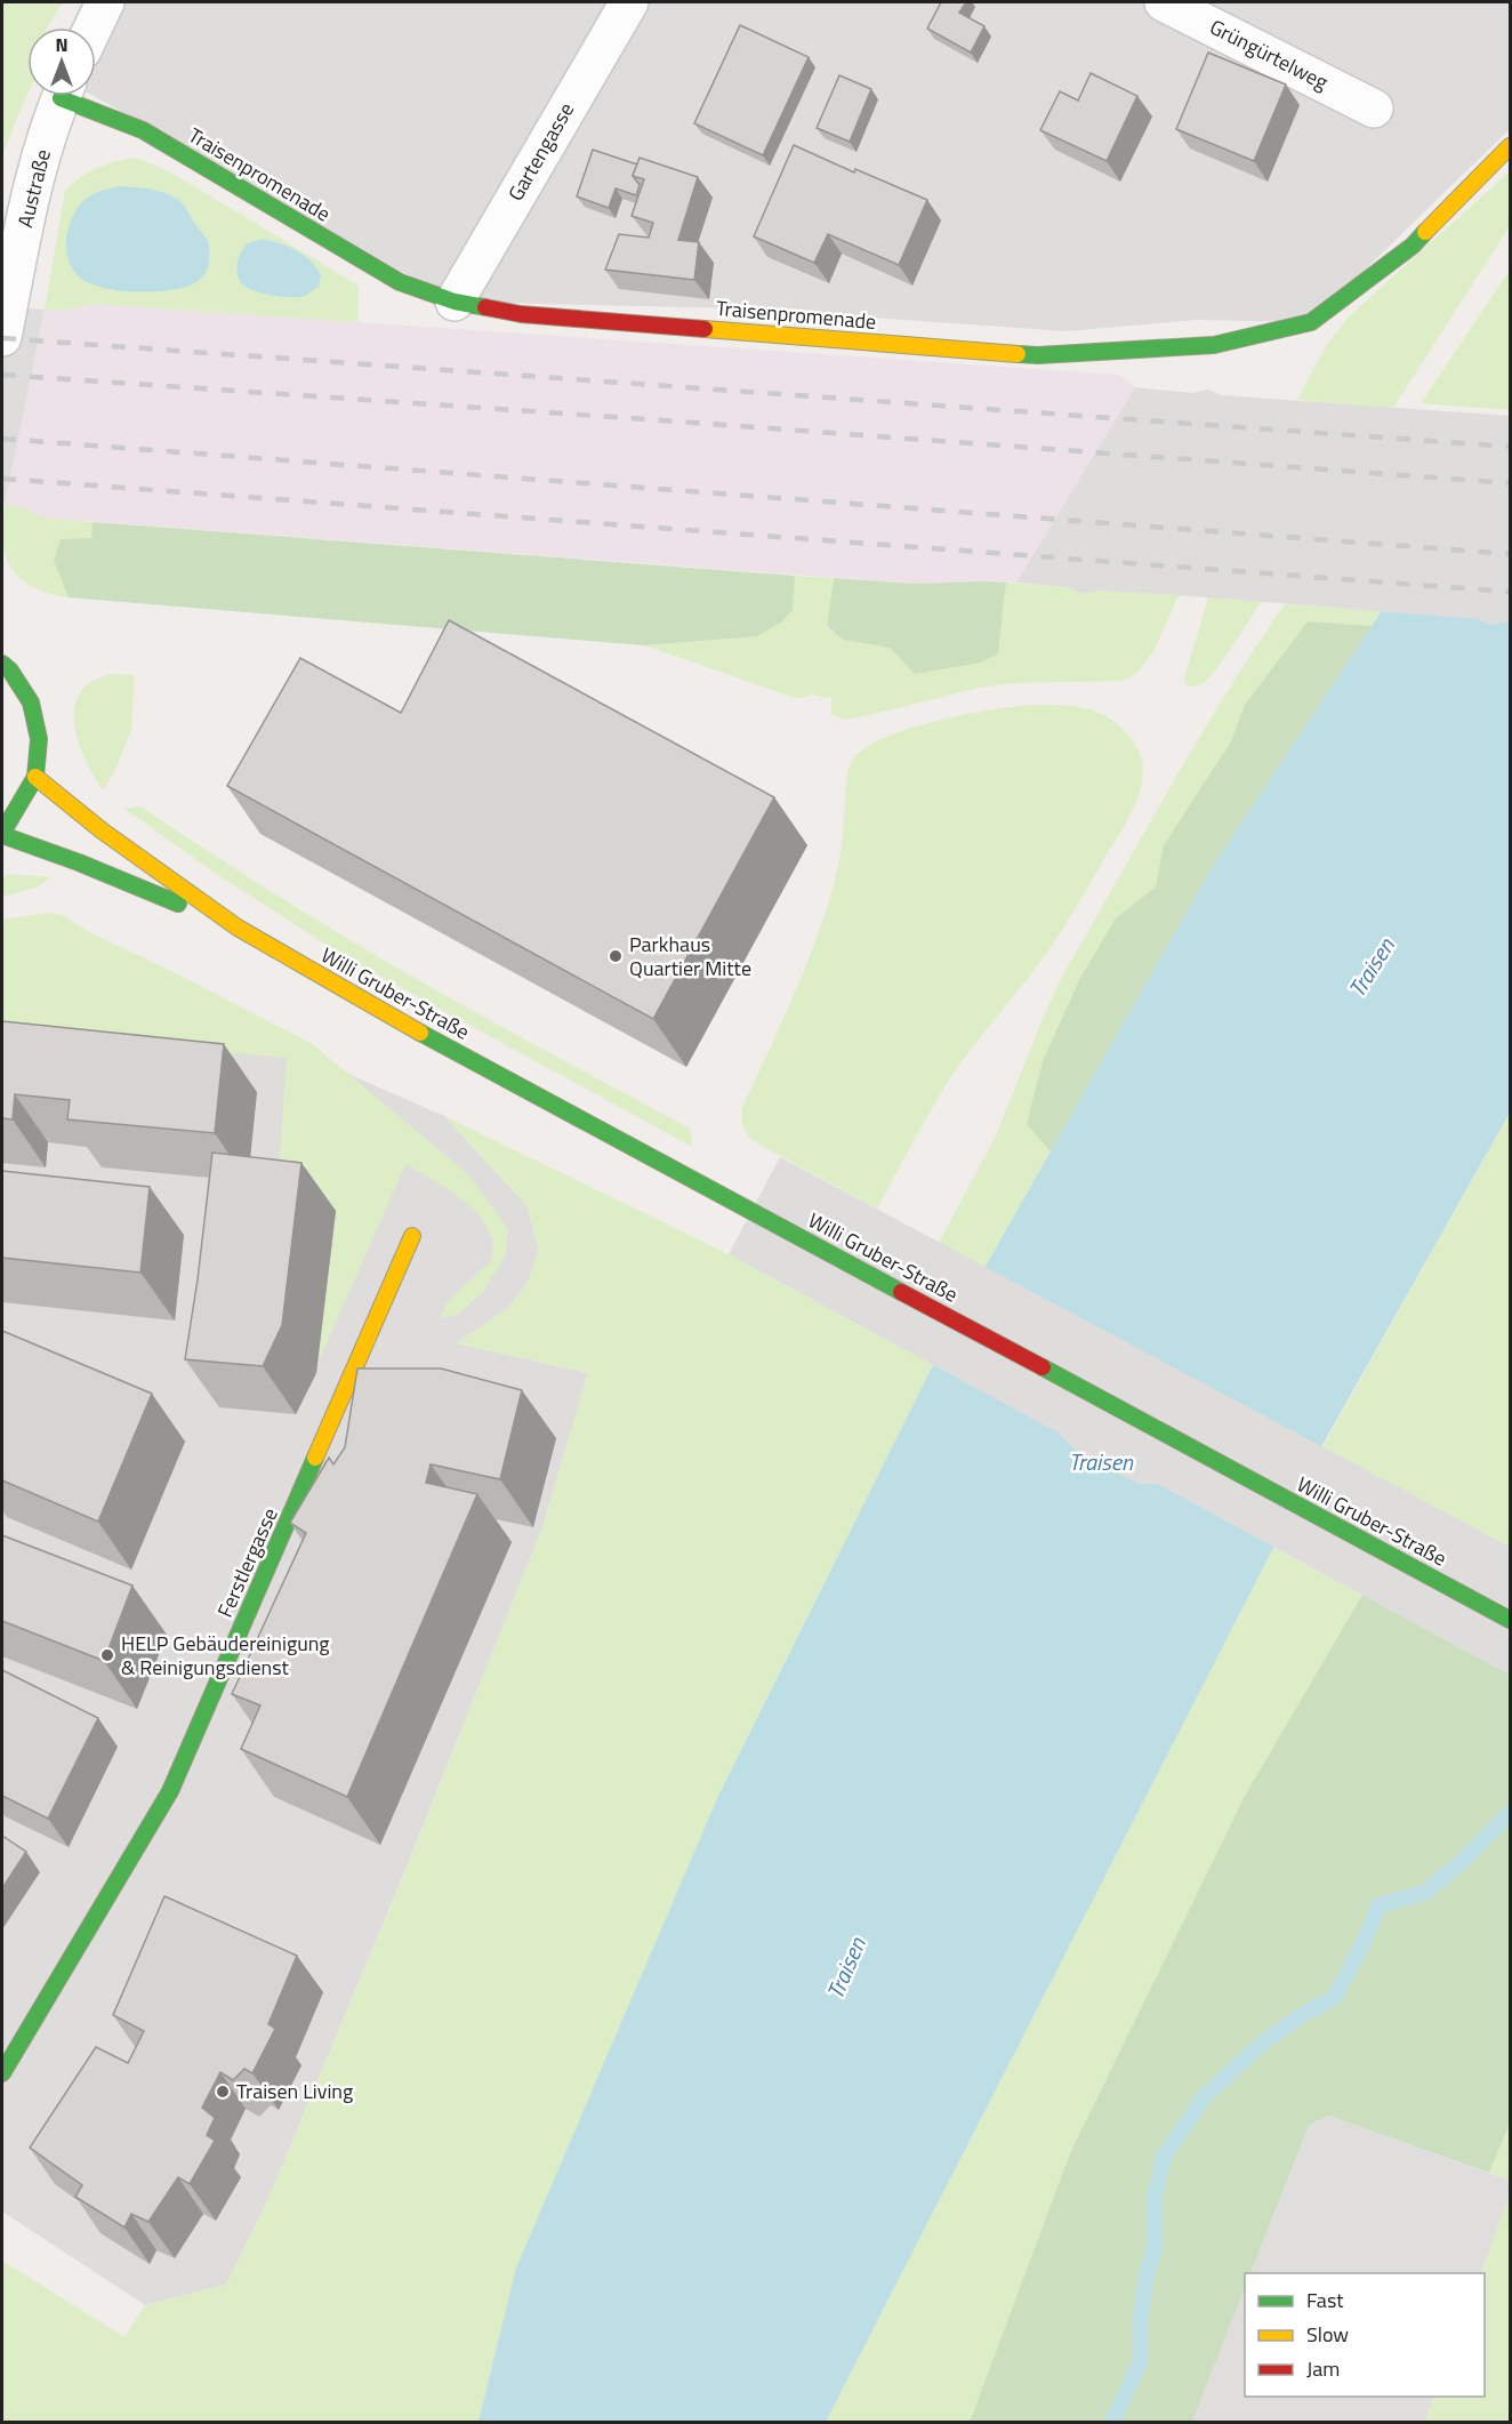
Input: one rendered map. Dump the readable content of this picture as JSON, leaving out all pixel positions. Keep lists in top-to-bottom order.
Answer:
{
  "streets": {
    "street": [
      "Grüngürtelweg",
      "Gartengasse",
      "Traisenpromenade",
      "Austraße",
      "Willi Gruber-Straße",
      "Ferstlergasse"
    ]
  },
  "crossings": [
    ["Gartengasse", "Traisenpromenade"]
  ],
  "water": ["Traisen"],
  "places": ["Parkhaus Quartier Mitte", "HELP Gebäudereinigung & Reinigungsdienst", "Traisen Living"],
  "legend": ["Fast", "Slow", "Jam"],
  "north": "top"
}
